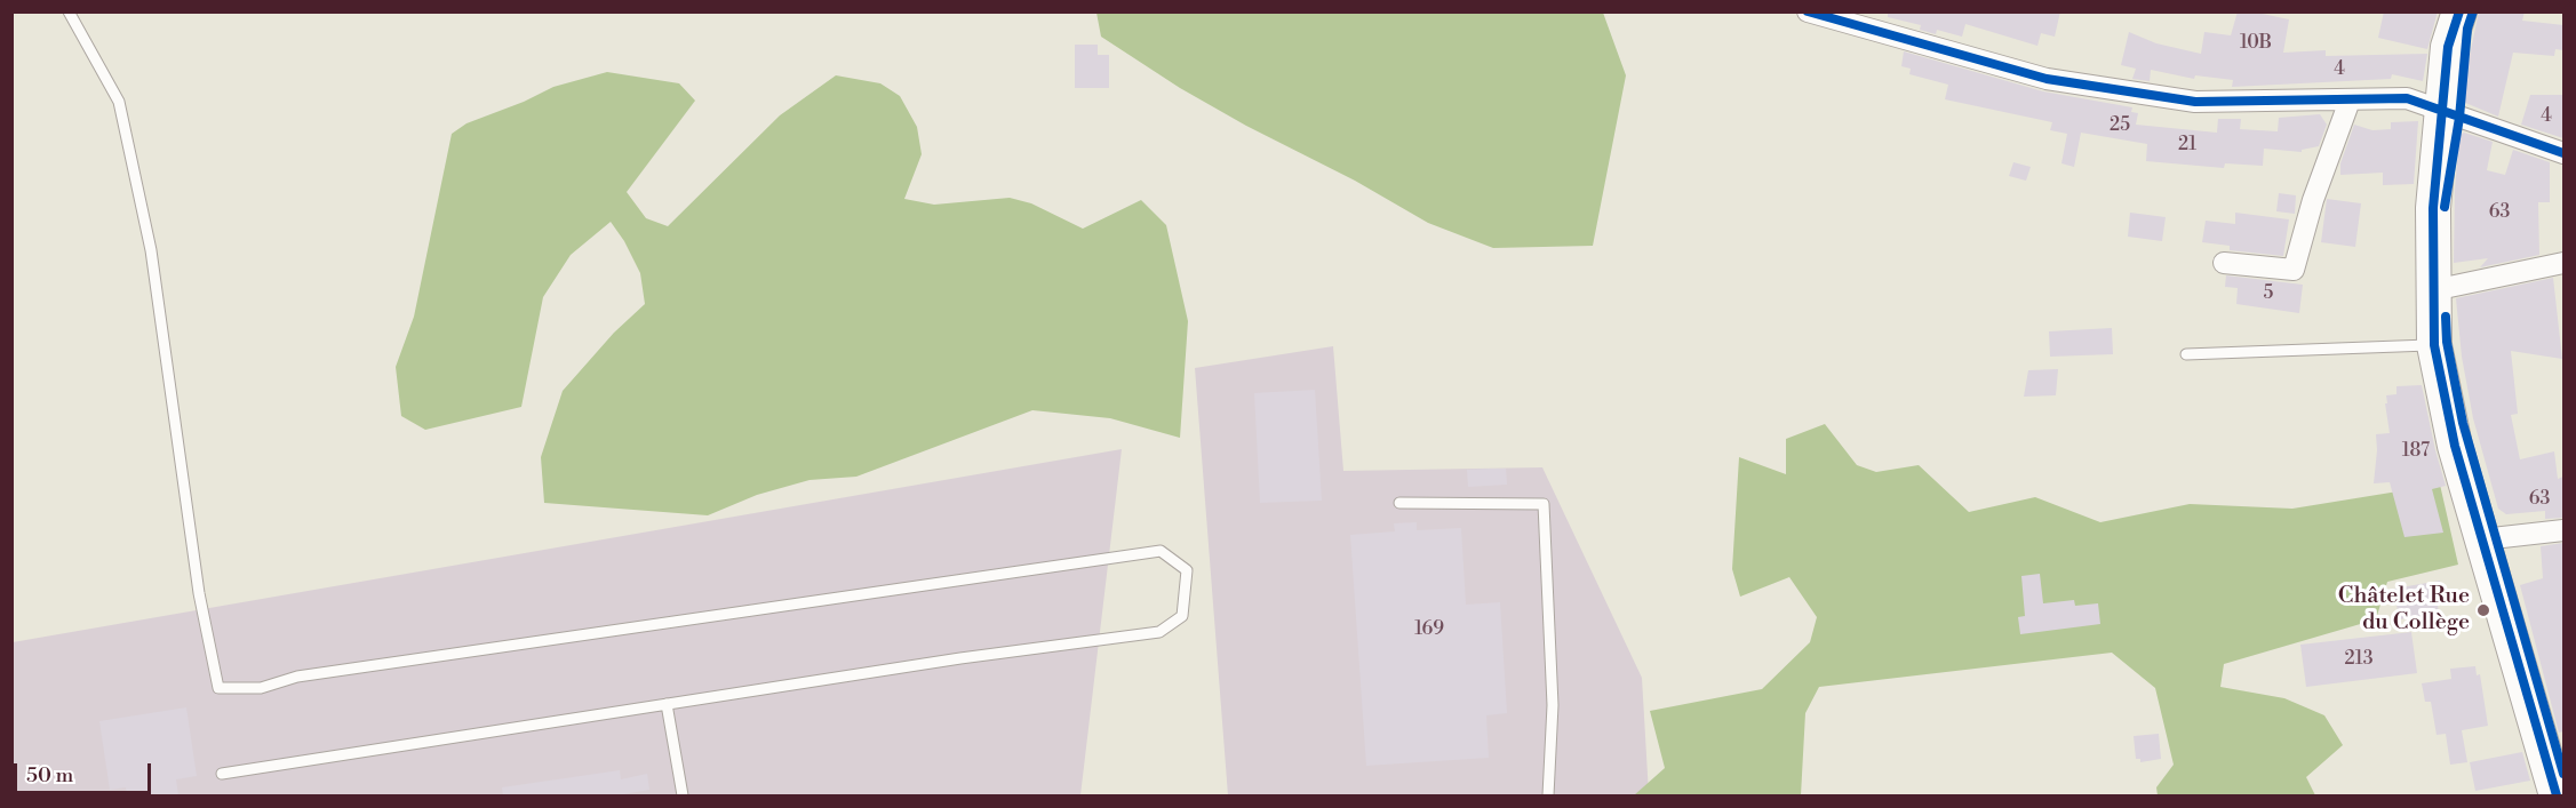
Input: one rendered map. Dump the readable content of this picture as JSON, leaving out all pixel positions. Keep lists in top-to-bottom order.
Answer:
{
  "places": ["Châtelet Rue du Collège"],
  "house_numbers": [
    "10B",
    "4",
    "4",
    "25",
    "21",
    "63",
    "5",
    "187",
    "63",
    "169",
    "213"
  ],
  "scale_bar": "50 m"
}
